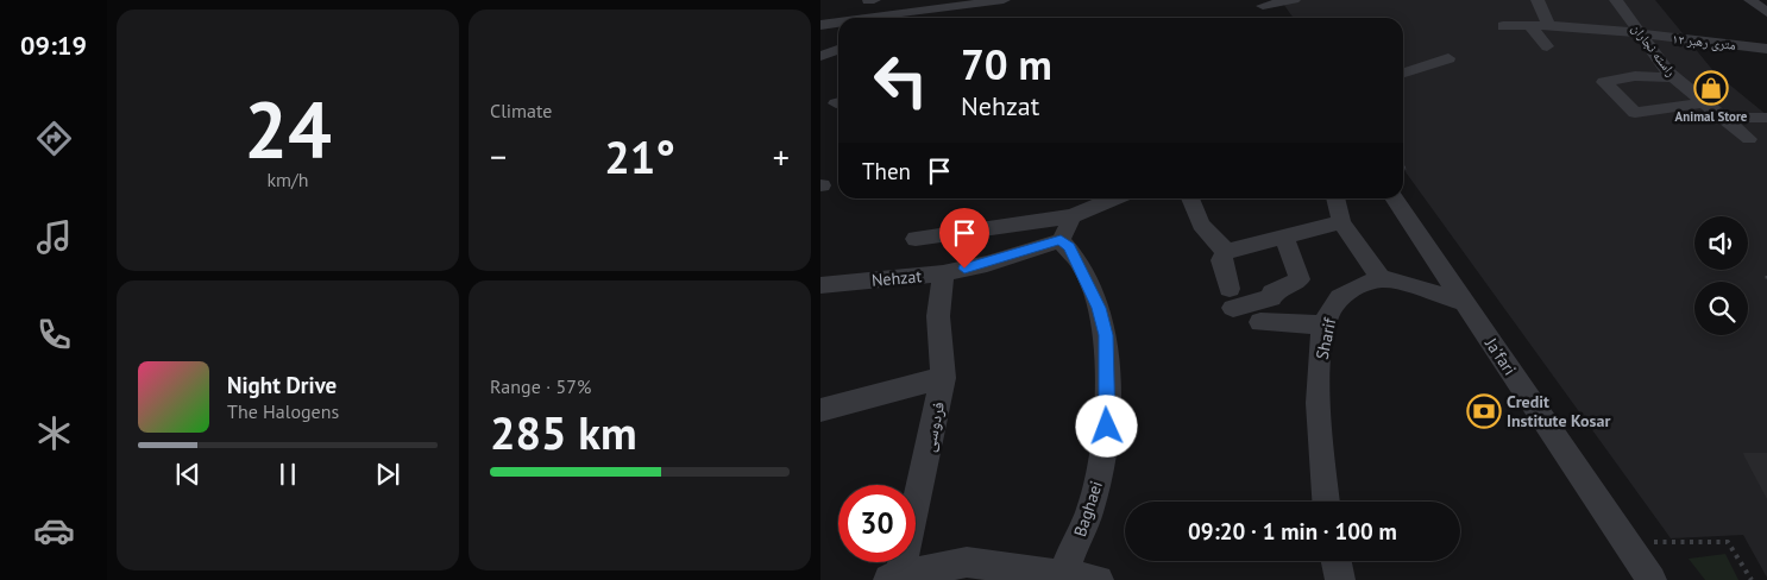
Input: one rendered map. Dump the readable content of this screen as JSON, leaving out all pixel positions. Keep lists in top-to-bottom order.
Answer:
{
  "streets": {
    "street": [
      "۱۲ متری رهبر",
      "راسته نجاران",
      "Nehzat",
      "Sharif",
      "Ja'fari",
      "فردوسی",
      "Baghaei"
    ]
  },
  "crossings": [
    ["۱۲ متری رهبر", "راسته نجاران"],
    ["Nehzat", "فردوسی"],
    ["Nehzat", "Baghaei"]
  ],
  "places": {
    "shop": ["Animal Store"],
    "bank": ["Credit Institute Kosar"]
  },
  "page": {
    "tabs": "09:19",
    "tile": [
      ["24", "km/h"],
      "Climate",
      ["Range · 57%", "285 km"]
    ],
    "turn": ["70 m", "Nehzat"],
    "heat": ["−", "21°", "+"],
    "then": "Then",
    "song": ["Night Drive", "The Halogens"],
    "limit": "30",
    "trip": "09:20 · 1 min · 100 m"
  }
}
